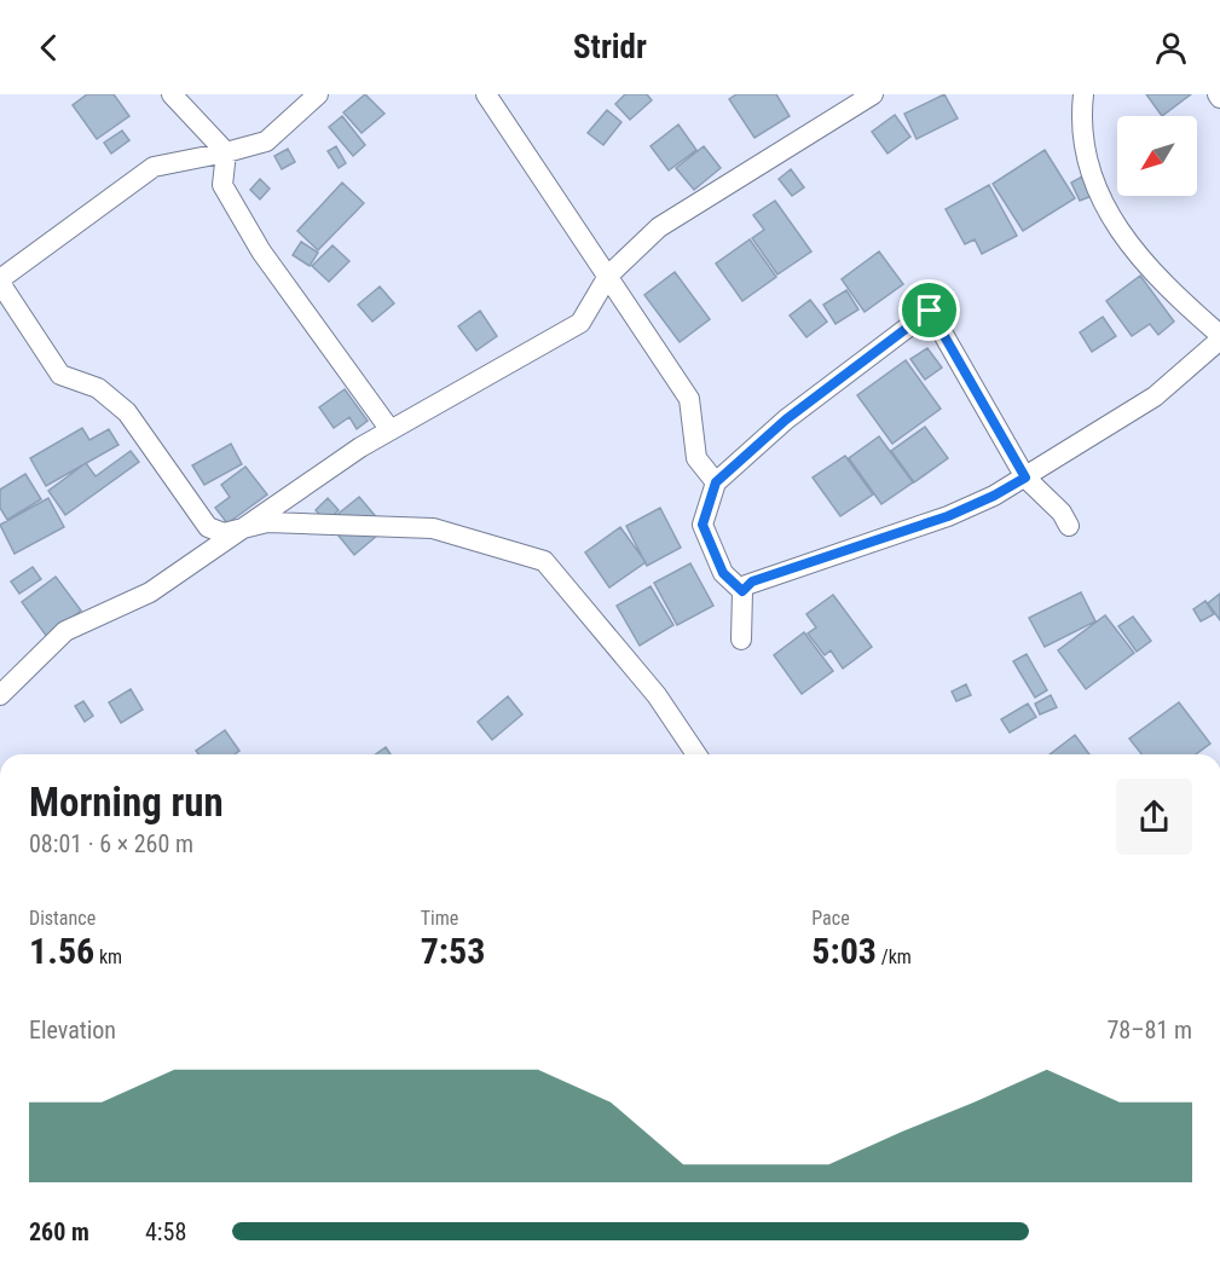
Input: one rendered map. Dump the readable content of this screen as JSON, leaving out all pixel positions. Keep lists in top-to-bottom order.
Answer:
{
  "north": "bottom left",
  "page": {
    "header": "Stridr",
    "heading": ["Morning run", "08:01 · 6 × 260 m"],
    "stats": [
      ["Distance", "1.56 km"],
      ["Time", "7:53"],
      ["Pace", "5:03 /km"]
    ],
    "chart": ["Elevation", "78–81 m"],
    "list": [
      {
        "name": "260 m",
        "note": "4:58"
      }
    ]
  }
}
